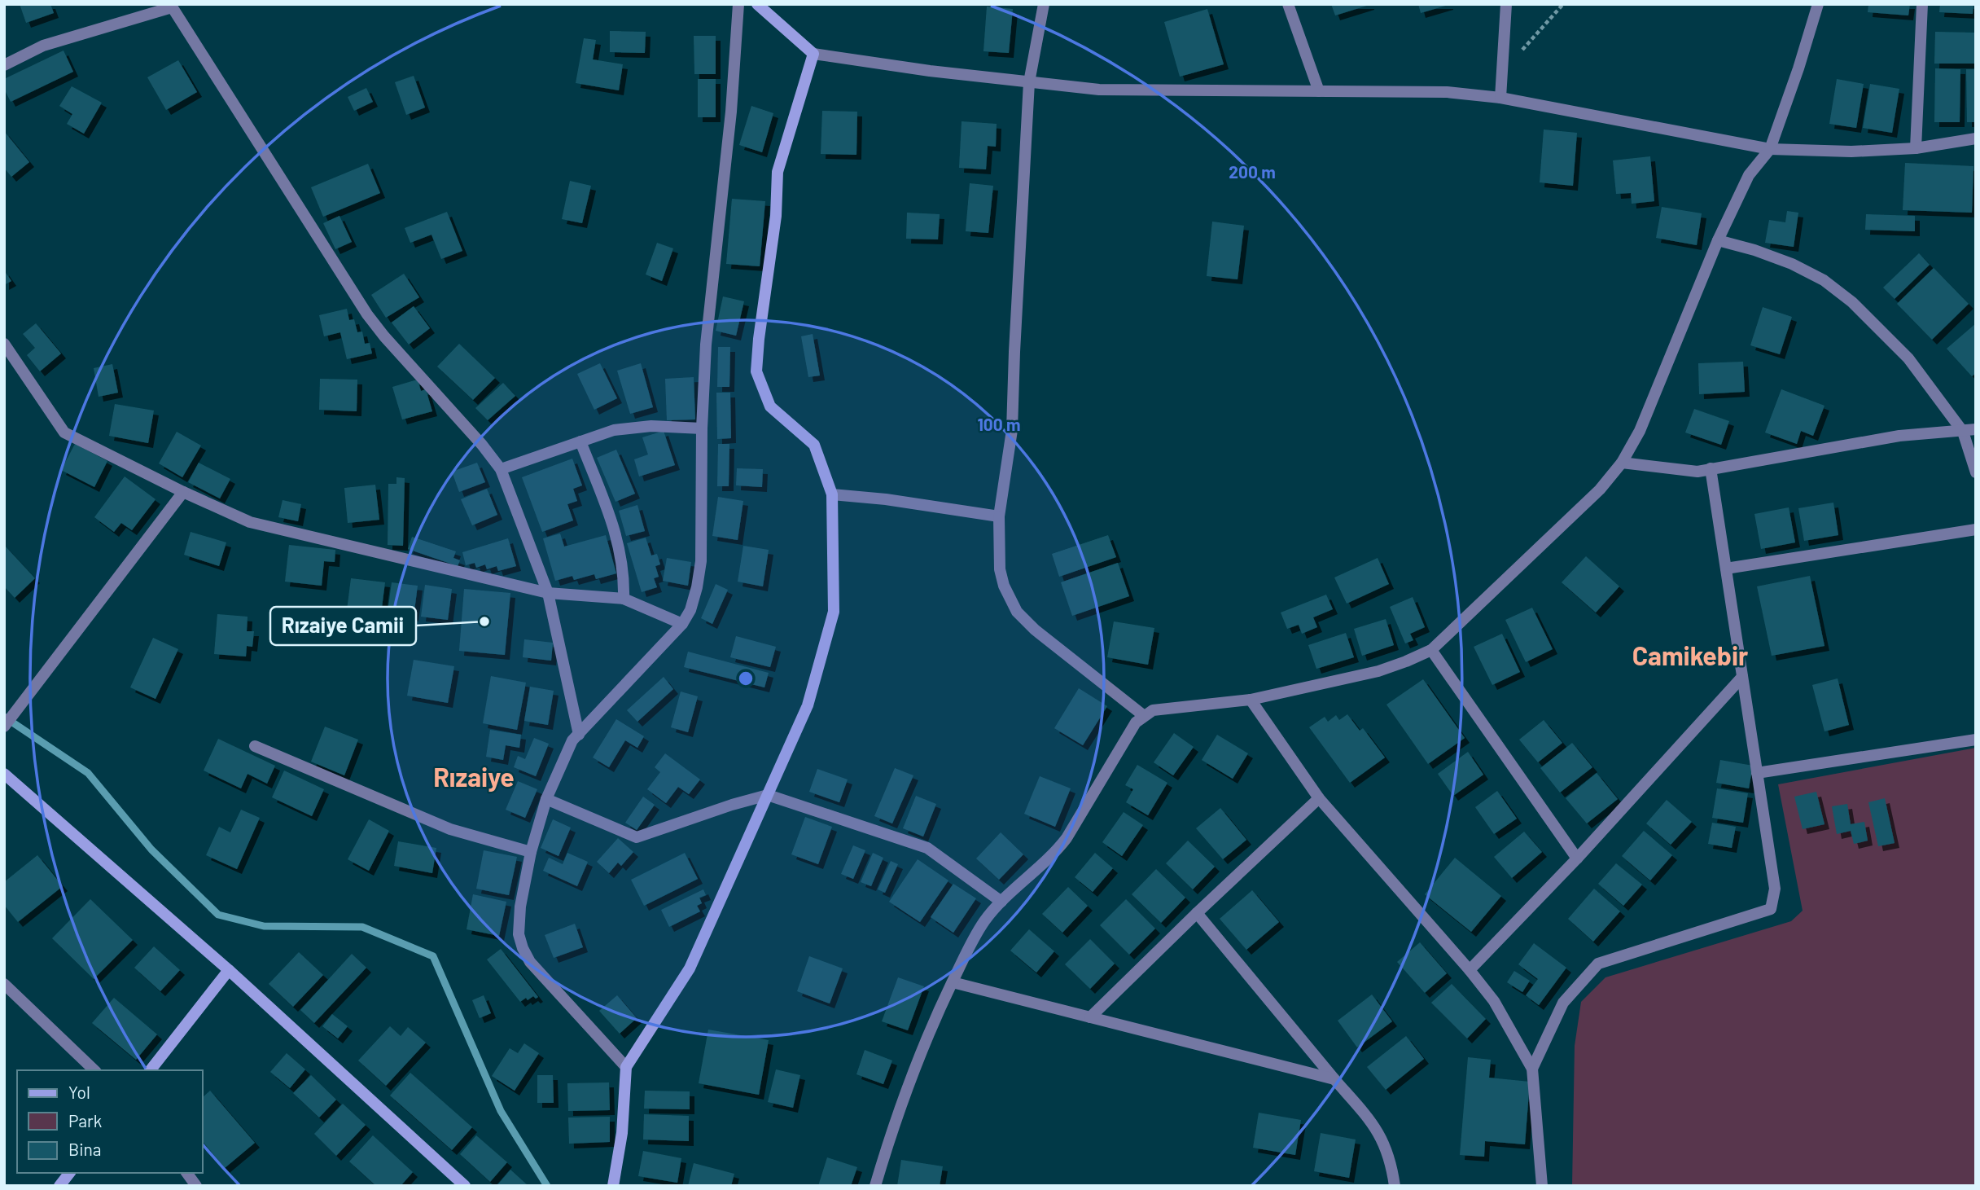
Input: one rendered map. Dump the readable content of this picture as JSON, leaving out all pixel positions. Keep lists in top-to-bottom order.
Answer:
{
  "districts": ["Camikebir", "Rızaiye"],
  "places": ["Rızaiye Camii"],
  "legend": ["Yol", "Park", "Bina"],
  "rings": ["200 m", "100 m"]
}
